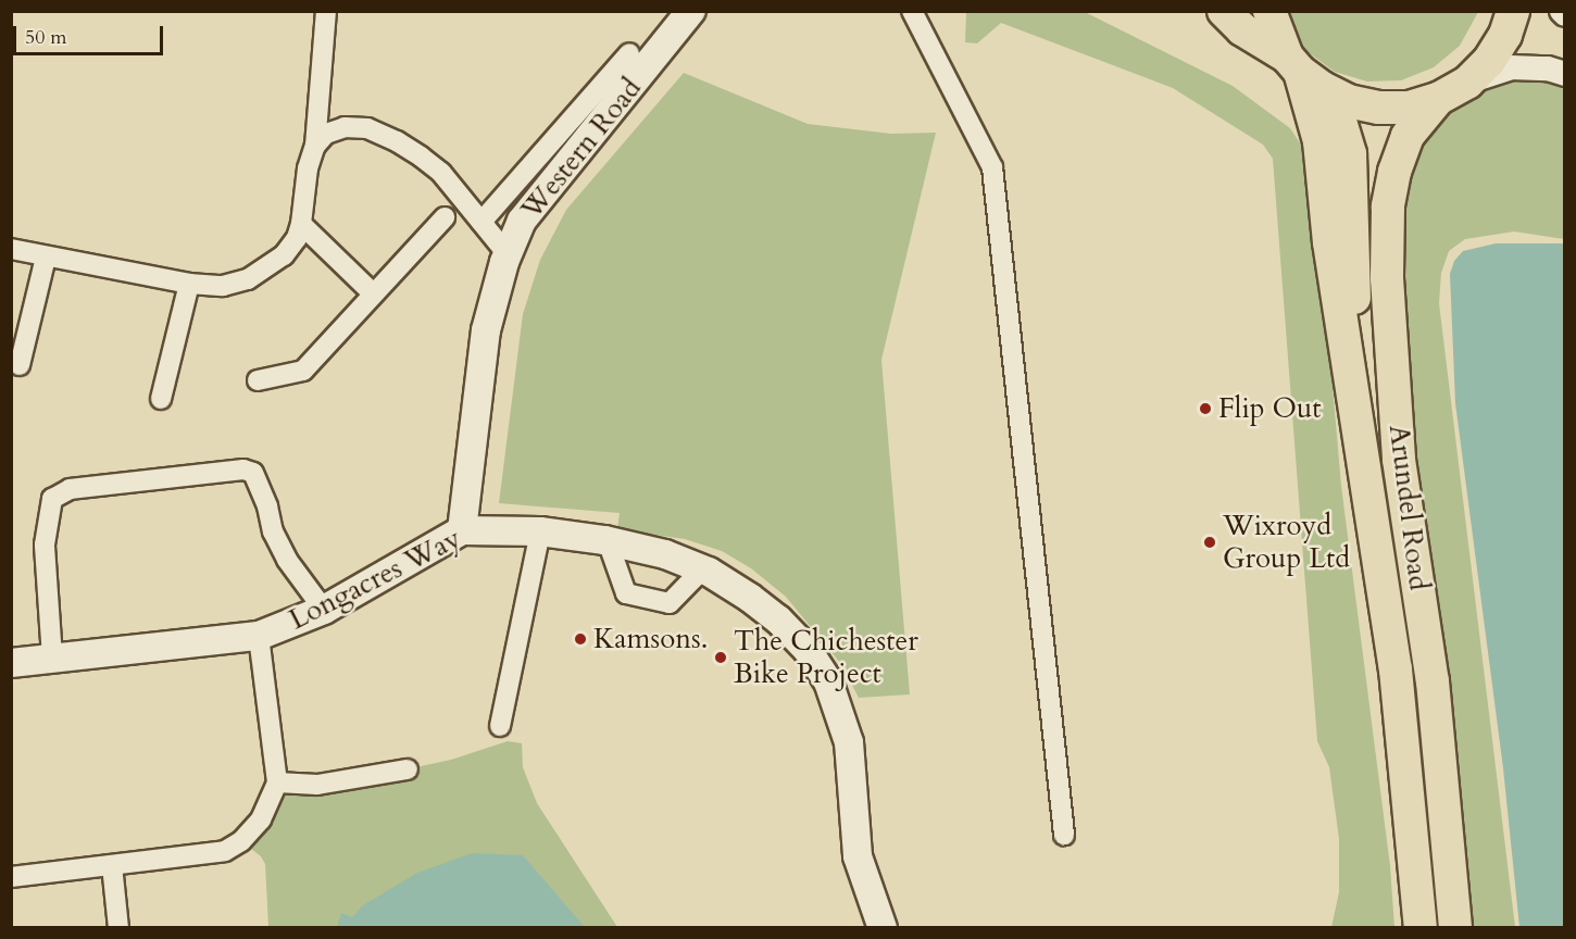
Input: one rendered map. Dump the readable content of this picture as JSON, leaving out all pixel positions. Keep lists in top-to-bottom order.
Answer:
{
  "streets": {
    "highway": ["Arundel Road"],
    "main road": ["Western Road", "Longacres Way"]
  },
  "crossings": [
    ["Western Road", "Longacres Way"]
  ],
  "places": [
    "Flip Out",
    "Wixroyd Group Ltd",
    "Kamsons.",
    "The Chichester Bike Project"
  ],
  "scale_bar": "50 m"
}
